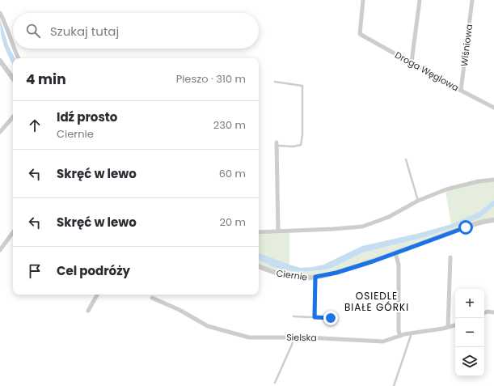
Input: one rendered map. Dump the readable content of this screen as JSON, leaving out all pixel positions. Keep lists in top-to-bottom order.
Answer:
{
  "streets": {
    "street": [
      "Wiśniowa",
      "Droga Węglowa",
      "Ciernie",
      "Sielska"
    ]
  },
  "crossings": [
    ["Wiśniowa", "Droga Węglowa"]
  ],
  "districts": ["OSIEDLE BIAŁE GÓRKI"],
  "page": {
    "search": "Szukaj tutaj",
    "heading": ["4 min", "Pieszo · 310 m"],
    "list": [
      ["Idź prosto", "Ciernie", "230 m"],
      ["Skręć w lewo", "60 m"],
      ["Skręć w lewo", "20 m"],
      "Cel podróży"
    ],
    "map_buttons": ["+", "−"]
  }
}
